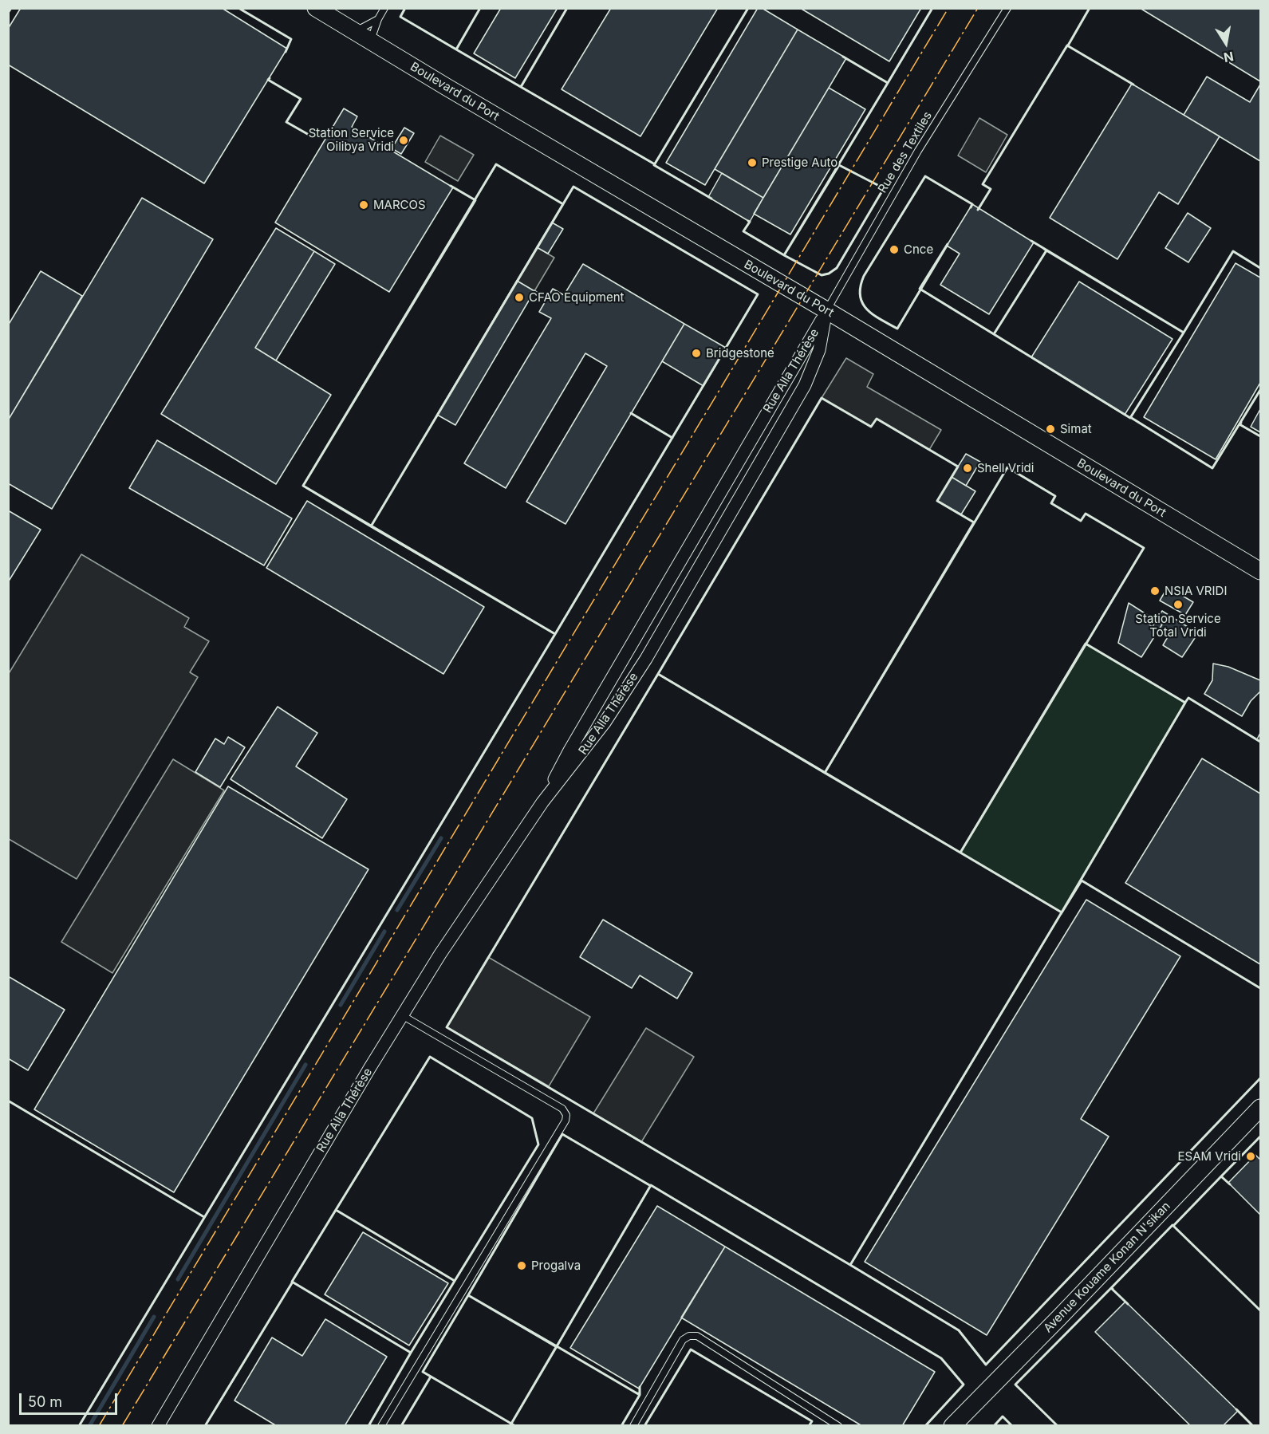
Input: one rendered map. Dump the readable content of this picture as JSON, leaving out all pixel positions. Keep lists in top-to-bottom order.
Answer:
{
  "streets": {
    "main road": ["Boulevard du Port", "Avenue Kouame Konan N'sikan"],
    "street": ["Rue Alla Thérèse"],
    "lane": ["Rue des Textiles"]
  },
  "crossings": [
    ["Boulevard du Port", "Rue des Textiles"],
    ["Boulevard du Port", "Rue Alla Thérèse"],
    ["Rue des Textiles", "Rue Alla Thérèse"]
  ],
  "places": [
    "Station Service Oilibya Vridi",
    "Prestige Auto",
    "MARCOS",
    "Cnce",
    "CFAO Equipment",
    "Bridgestone",
    "Simat",
    "Shell Vridi",
    "NSIA VRIDI",
    "Station Service Total Vridi",
    "ESAM Vridi",
    "Progalva"
  ],
  "scale_bar": "50 m",
  "north": "bottom"
}
